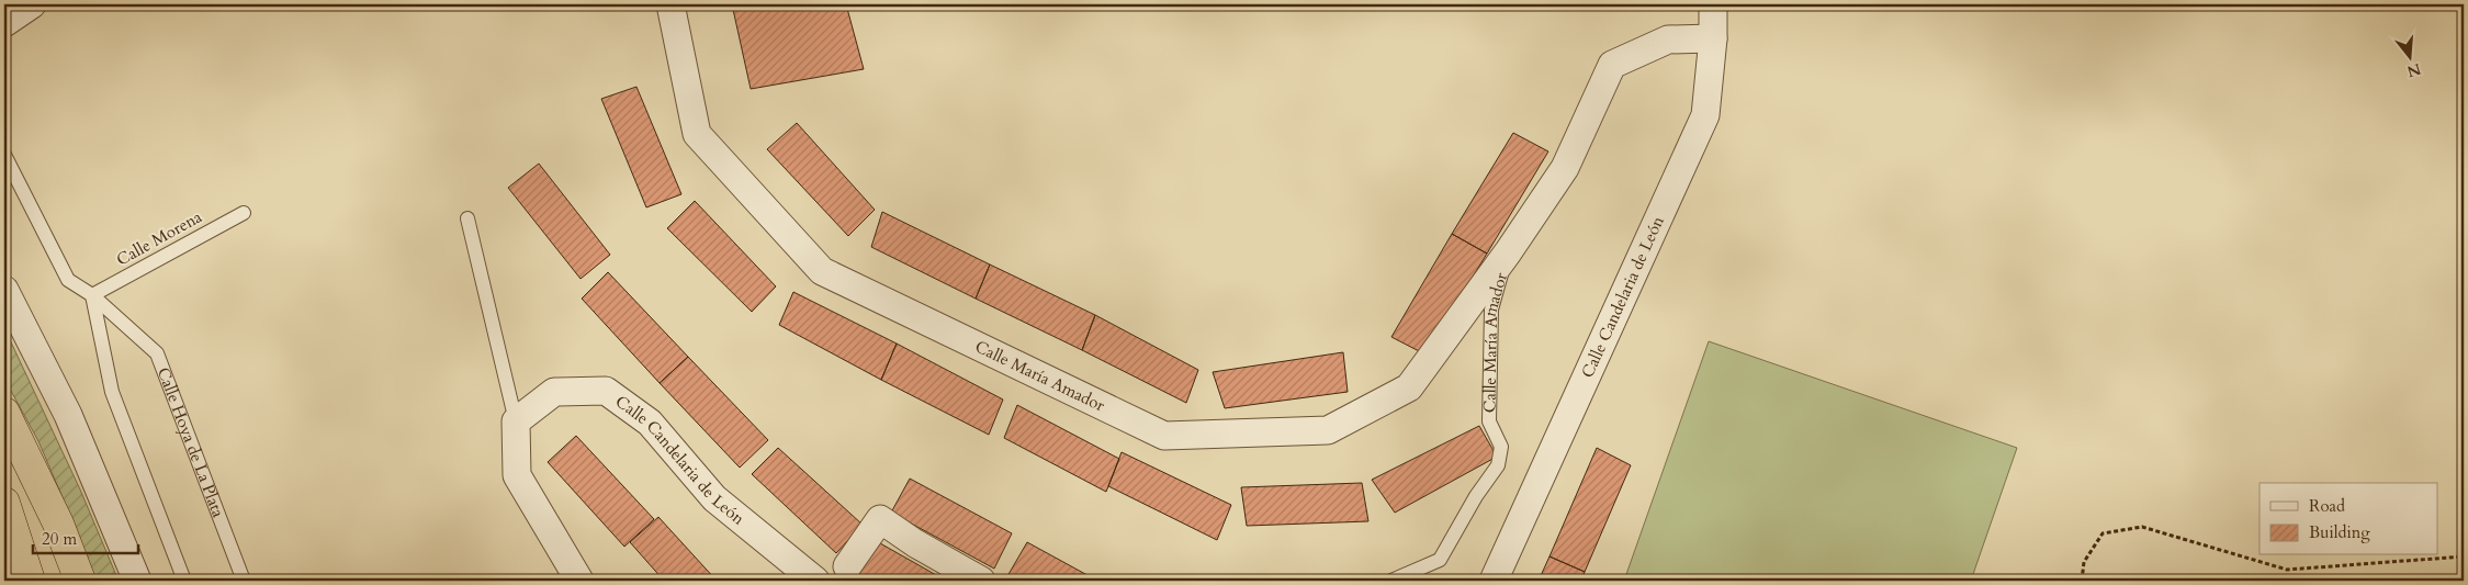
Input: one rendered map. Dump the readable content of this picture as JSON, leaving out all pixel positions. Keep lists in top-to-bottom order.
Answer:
{
  "streets": {
    "street": ["Calle Candelaria de León", "Calle María Amador"],
    "lane": ["Calle Morena", "Calle Hoya de La Plata"]
  },
  "crossings": [
    ["Calle Morena", "Calle Hoya de La Plata"],
    ["Calle Candelaria de León", "Calle María Amador"]
  ],
  "legend": ["Road", "Building"],
  "scale_bar": "20 m",
  "north": "bottom"
}
